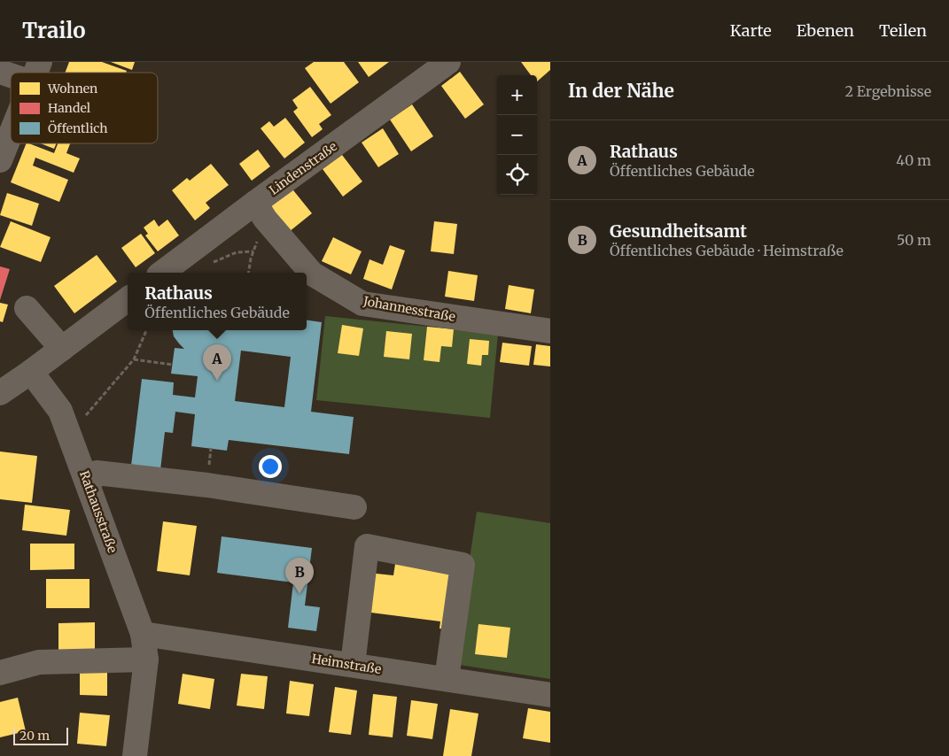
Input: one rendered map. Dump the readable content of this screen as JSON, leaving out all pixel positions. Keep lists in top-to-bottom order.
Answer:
{
  "streets": {
    "street": [
      "Lindenstraße",
      "Johannesstraße",
      "Rathausstraße",
      "Heimstraße"
    ]
  },
  "crossings": [
    ["Lindenstraße", "Johannesstraße"],
    ["Rathausstraße", "Heimstraße"]
  ],
  "legend": ["Wohnen", "Handel", "Öffentlich"],
  "scale_bar": "20 m",
  "page": {
    "header": "Trailo",
    "nav": ["Karte", "Ebenen", "Teilen"],
    "heading": ["In der Nähe", "2 Ergebnisse"],
    "map_buttons": ["+", "−"],
    "list": [
      {
        "mark": "A",
        "name": "Rathaus",
        "note": "Öffentliches Gebäude",
        "value": "40 m"
      },
      {
        "mark": "B",
        "name": "Gesundheitsamt",
        "note": "Öffentliches Gebäude · Heimstraße",
        "value": "50 m"
      }
    ],
    "popup": ["Rathaus", "Öffentliches Gebäude"],
    "pins": ["A", "B"],
    "scale": "20 m"
  }
}
